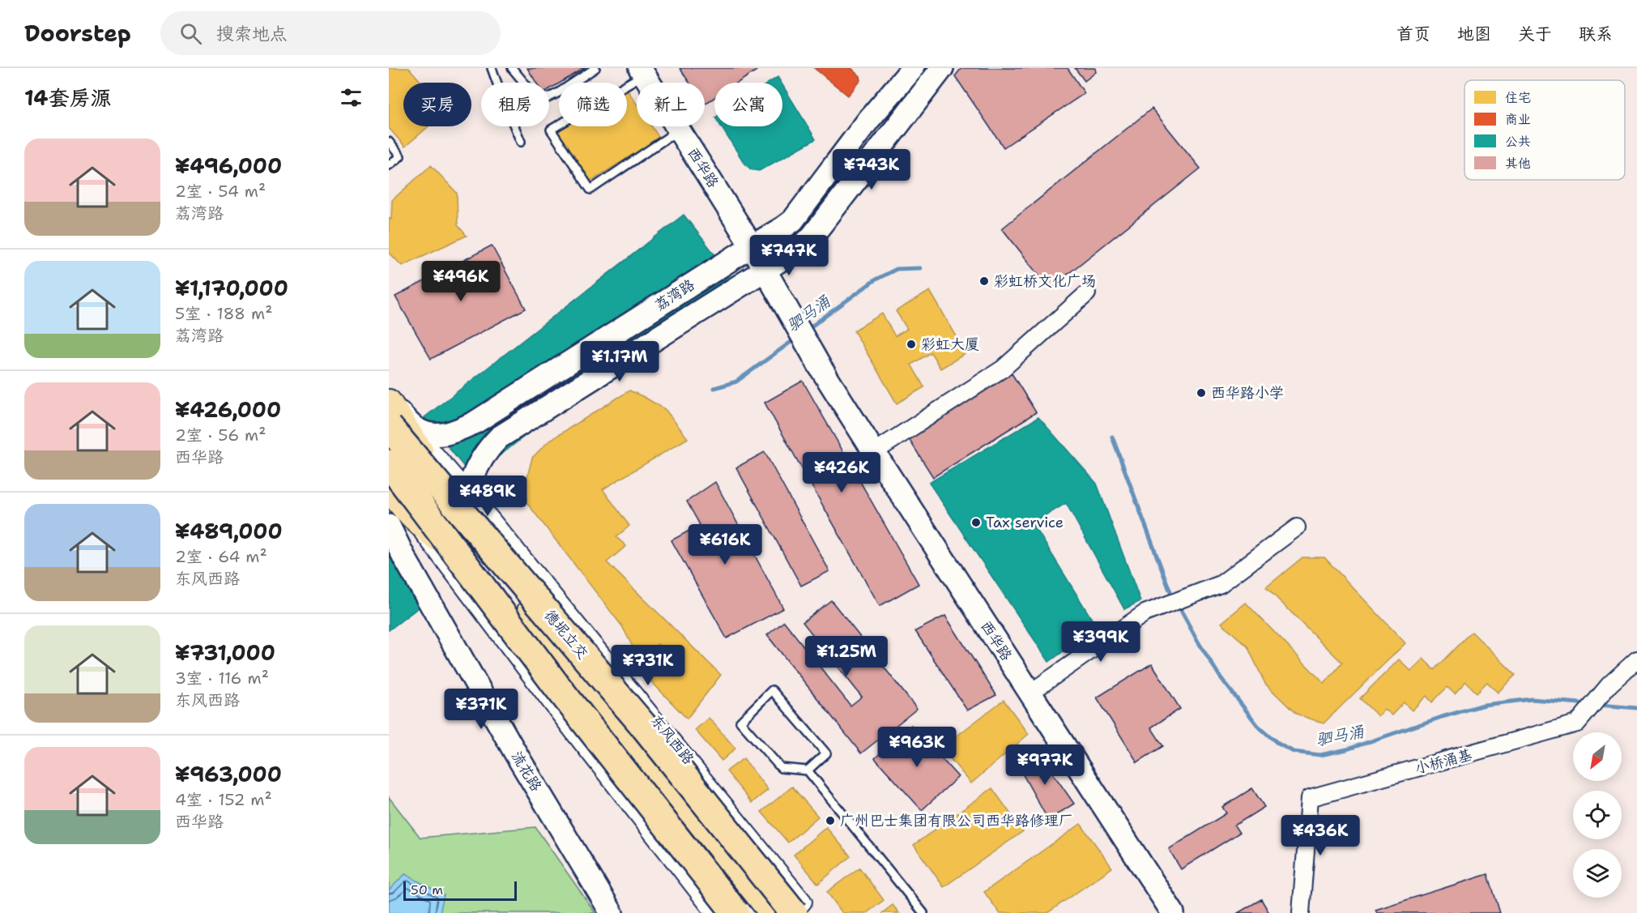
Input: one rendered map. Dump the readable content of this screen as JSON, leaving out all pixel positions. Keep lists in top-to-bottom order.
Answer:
{
  "streets": {
    "highway": ["德坭立交"],
    "main road": ["西华路", "荔湾路", "流花路"],
    "street": ["东风西路", "小桥涌基"]
  },
  "crossings": [
    ["西华路", "荔湾路"],
    ["荔湾路", "德坭立交"],
    ["荔湾路", "东风西路"],
    ["德坭立交", "东风西路"]
  ],
  "water": ["驷马涌"],
  "places": [
    "彩虹桥文化广场",
    "彩虹大厦",
    "西华路小学",
    "Tax service",
    "广州巴士集团有限公司西华路修理厂"
  ],
  "legend": [
    "住宅",
    "商业",
    "公共",
    "其他"
  ],
  "scale_bar": "50 m",
  "north": "bottom left",
  "page": {
    "header": "Doorstep",
    "search": "搜索地点",
    "nav": [
      "首页",
      "地图",
      "关于",
      "联系"
    ],
    "heading": "14套房源",
    "chip": [
      "买房",
      "租房",
      "筛选",
      "新上",
      "公寓"
    ],
    "list": [
      {
        "name": "¥496,000",
        "note": "2室 · 54 m² · 荔湾路"
      },
      {
        "name": "¥1,170,000",
        "note": "5室 · 188 m² · 荔湾路"
      },
      {
        "name": "¥426,000",
        "note": "2室 · 56 m² · 西华路"
      },
      {
        "name": "¥489,000",
        "note": "2室 · 64 m² · 东风西路"
      },
      {
        "name": "¥731,000",
        "note": "3室 · 116 m² · 东风西路"
      },
      {
        "name": "¥963,000",
        "note": "4室 · 152 m² · 西华路"
      }
    ],
    "price": [
      "¥743K",
      "¥747K",
      "¥496K",
      "¥1.17M",
      "¥426K",
      "¥489K",
      "¥616K",
      "¥399K",
      "¥1.25M",
      "¥731K",
      "¥371K",
      "¥963K",
      "¥977K",
      "¥436K"
    ],
    "scale": "50 m"
  }
}
